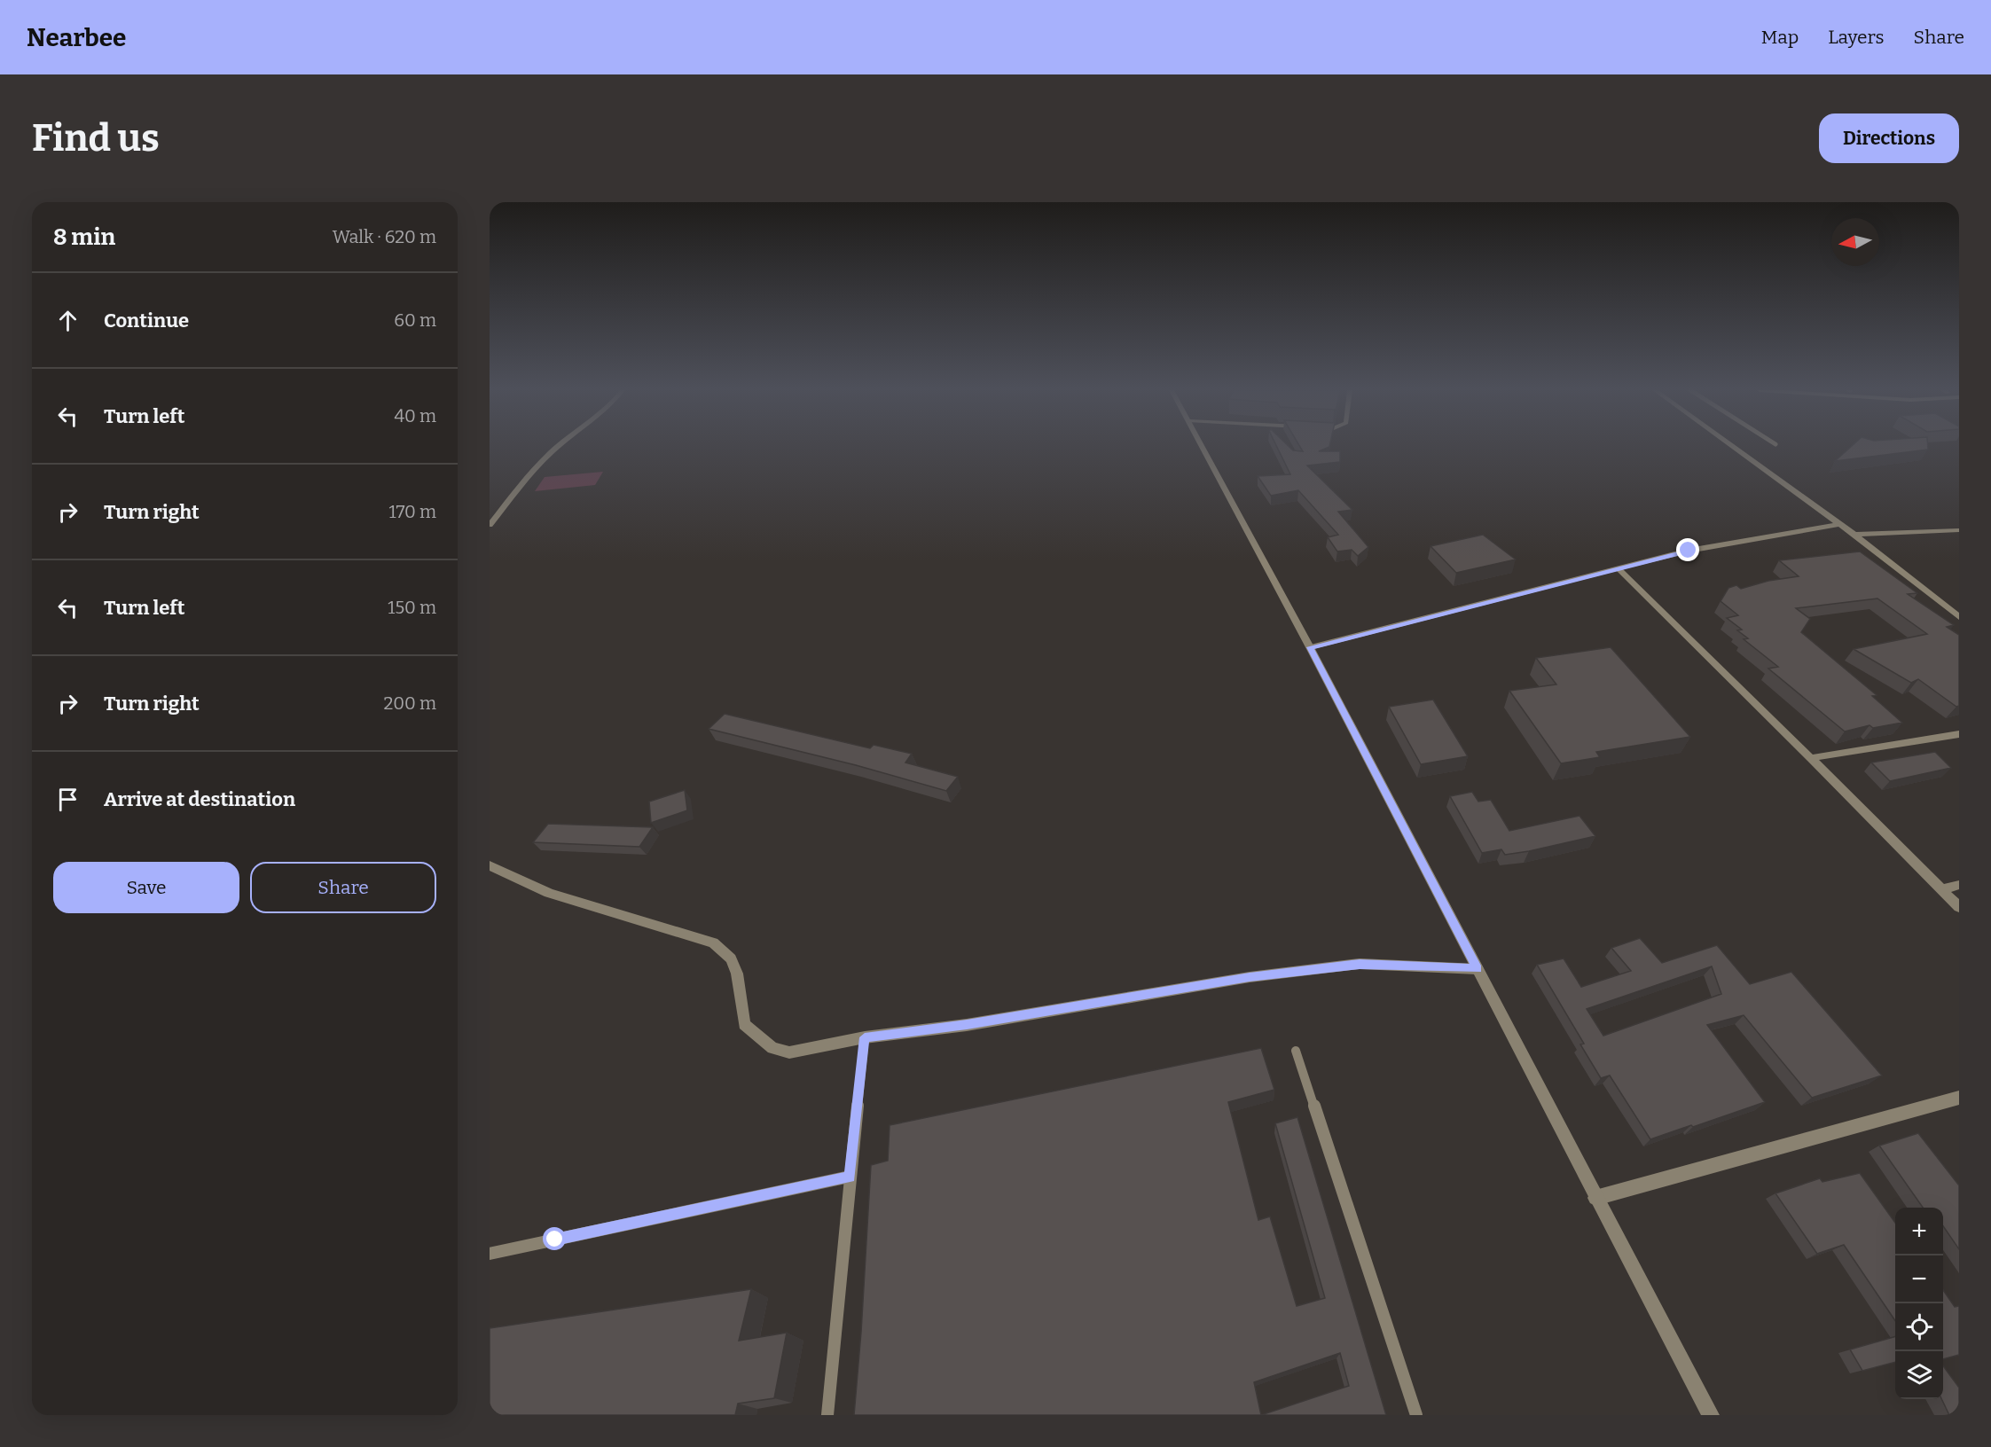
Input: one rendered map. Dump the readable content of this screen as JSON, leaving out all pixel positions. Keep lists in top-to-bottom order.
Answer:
{
  "north": "left",
  "page": {
    "header": "Nearbee",
    "nav": ["Map", "Layers", "Share"],
    "buttons": [
      "Directions",
      ["Save", "Share"]
    ],
    "title": "Find us",
    "heading": ["8 min", "Walk · 620 m"],
    "list": [
      ["Continue", "60 m"],
      ["Turn left", "40 m"],
      ["Turn right", "170 m"],
      ["Turn left", "150 m"],
      ["Turn right", "200 m"],
      "Arrive at destination"
    ],
    "map_buttons": ["+", "−"]
  }
}
